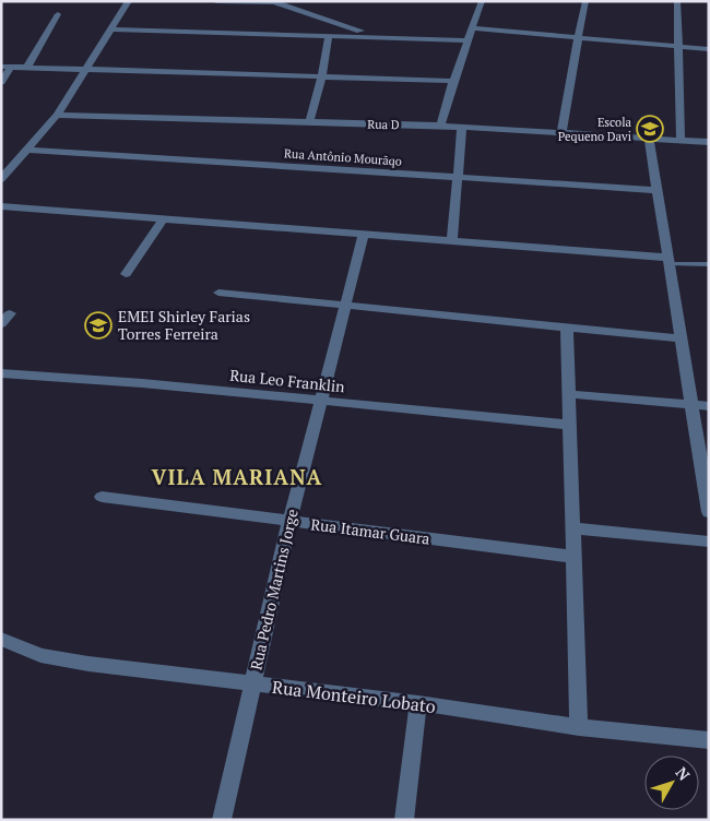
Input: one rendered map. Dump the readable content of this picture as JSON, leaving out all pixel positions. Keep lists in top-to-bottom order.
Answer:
{
  "streets": {
    "street": [
      "Rua D",
      "Rua Antônio Mourãqo",
      "Rua Leo Franklin",
      "Rua Itamar Guara",
      "Rua Pedro Martins Jorge",
      "Rua Monteiro Lobato"
    ]
  },
  "crossings": [
    ["Rua Leo Franklin", "Rua Pedro Martins Jorge"],
    ["Rua Itamar Guara", "Rua Pedro Martins Jorge"],
    ["Rua Pedro Martins Jorge", "Rua Monteiro Lobato"]
  ],
  "districts": ["VILA MARIANA"],
  "places": {
    "school or university": ["Escola Pequeno Davi", "EMEI Shirley Farias Torres Ferreira"]
  },
  "north": "top right"
}
